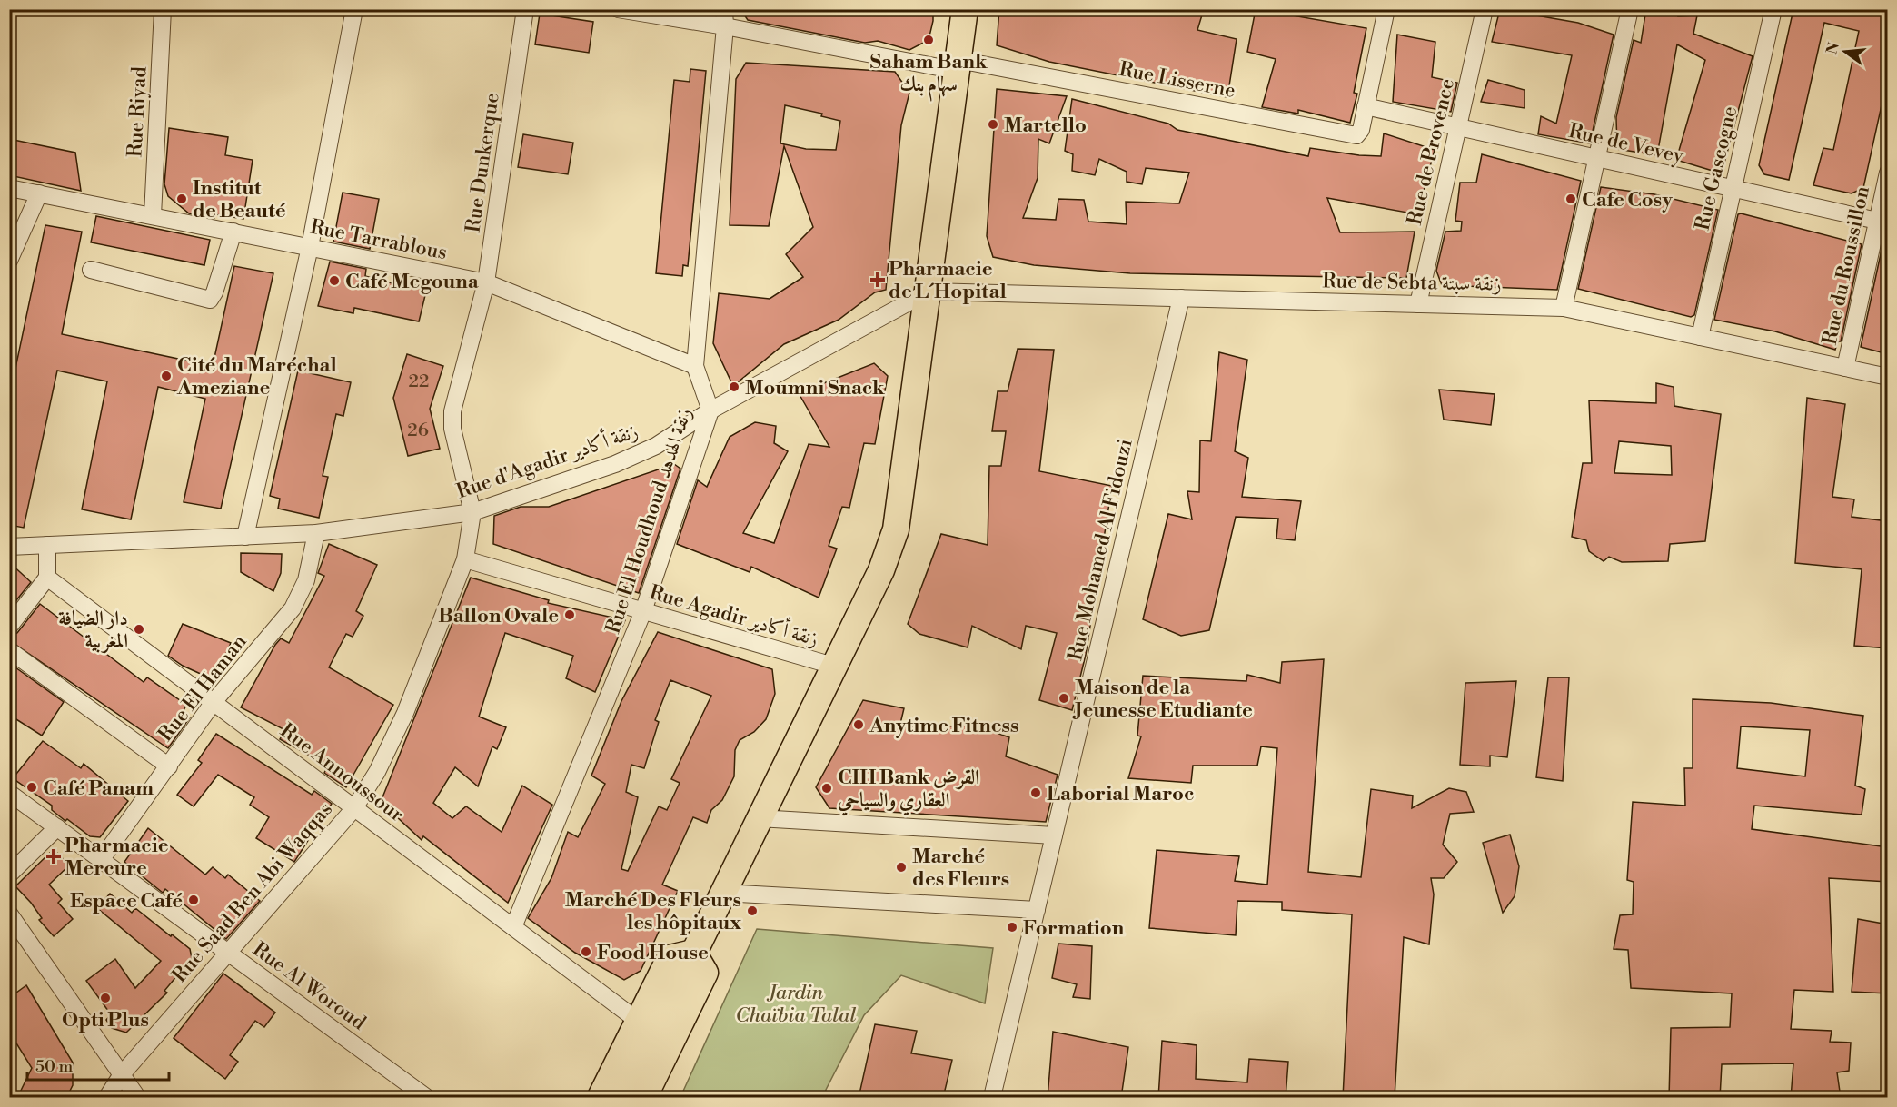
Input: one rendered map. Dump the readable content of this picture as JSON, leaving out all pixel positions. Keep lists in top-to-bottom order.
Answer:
{
  "streets": {
    "street": [
      "Rue Lisserne",
      "Rue Riyad",
      "Rue de Vevey",
      "Rue de Provence",
      "Rue Dunkerque",
      "Rue Gascogne",
      "Rue Tarrablous",
      "Rue du Roussillon",
      "Rue de Sebta زنقة سبتة",
      "Rue d'Agadir زنقة أكادير",
      "Rue El Houdhoud زنقة الهدهد",
      "Rue Mohamed Al Fidouzi",
      "Rue Agadir زنقة أكادير",
      "Rue El Haman",
      "Rue Annoussour",
      "Rue Saad Ben Abi Waqqas",
      "Rue Al Woroud"
    ]
  },
  "crossings": [
    ["Rue Lisserne", "Rue de Vevey"],
    ["Rue Lisserne", "Rue El Houdhoud زنقة الهدهد"],
    ["Rue Riyad", "Rue Tarrablous"],
    ["Rue de Vevey", "Rue de Provence"],
    ["Rue de Vevey", "Rue Gascogne"],
    ["Rue de Vevey", "Rue du Roussillon"],
    ["Rue de Provence", "Rue de Sebta زنقة سبتة"],
    ["Rue Dunkerque", "Rue Tarrablous"],
    ["Rue Dunkerque", "Rue d'Agadir زنقة أكادير"],
    ["Rue Dunkerque", "Rue Saad Ben Abi Waqqas"],
    ["Rue Gascogne", "Rue de Sebta زنقة سبتة"],
    ["Rue Tarrablous", "Rue El Houdhoud زنقة الهدهد"],
    ["Rue du Roussillon", "Rue de Sebta زنقة سبتة"],
    ["Rue de Sebta زنقة سبتة", "Rue d'Agadir زنقة أكادير"],
    ["Rue de Sebta زنقة سبتة", "Rue Mohamed Al Fidouzi"],
    ["Rue d'Agadir زنقة أكادير", "Rue El Houdhoud زنقة الهدهد"],
    ["Rue d'Agadir زنقة أكادير", "Rue El Haman"],
    ["Rue d'Agadir زنقة أكادير", "Rue Saad Ben Abi Waqqas"],
    ["Rue El Houdhoud زنقة الهدهد", "Rue Agadir زنقة أكادير"],
    ["Rue El Houdhoud زنقة الهدهد", "Rue Annoussour"],
    ["Rue Agadir زنقة أكادير", "Rue Saad Ben Abi Waqqas"],
    ["Rue El Haman", "Rue Annoussour"],
    ["Rue El Haman", "Rue Al Woroud"],
    ["Rue Annoussour", "Rue Saad Ben Abi Waqqas"],
    ["Rue Saad Ben Abi Waqqas", "Rue Al Woroud"]
  ],
  "parks": ["Jardin Chaïbia Talal"],
  "places": {
    "other": [
      "Saham Bank سهام بنك",
      "Martello",
      "Institut de Beauté",
      "Cafe Cosy",
      "Café Megouna",
      "Cité du Maréchal Ameziane",
      "Moumni Snack",
      "Ballon Ovale",
      "دار الضيافة المغربية",
      "Maison de la Jeunesse Etudiante",
      "Anytime Fitness",
      "Café Panam",
      "CIH Bank القرض العقاري والسياحي",
      "Laborial Maroc",
      "Marché des Fleurs",
      "Espace Café",
      "Marché Des Fleurs les hôpitaux",
      "Formation",
      "Food House",
      "Opti Plus"
    ],
    "health": ["Pharmacie de L´Hopital", "Pharmacie Mercure"]
  },
  "house_numbers": ["22", "26"],
  "scale_bar": "50 m",
  "north": "left"
}
